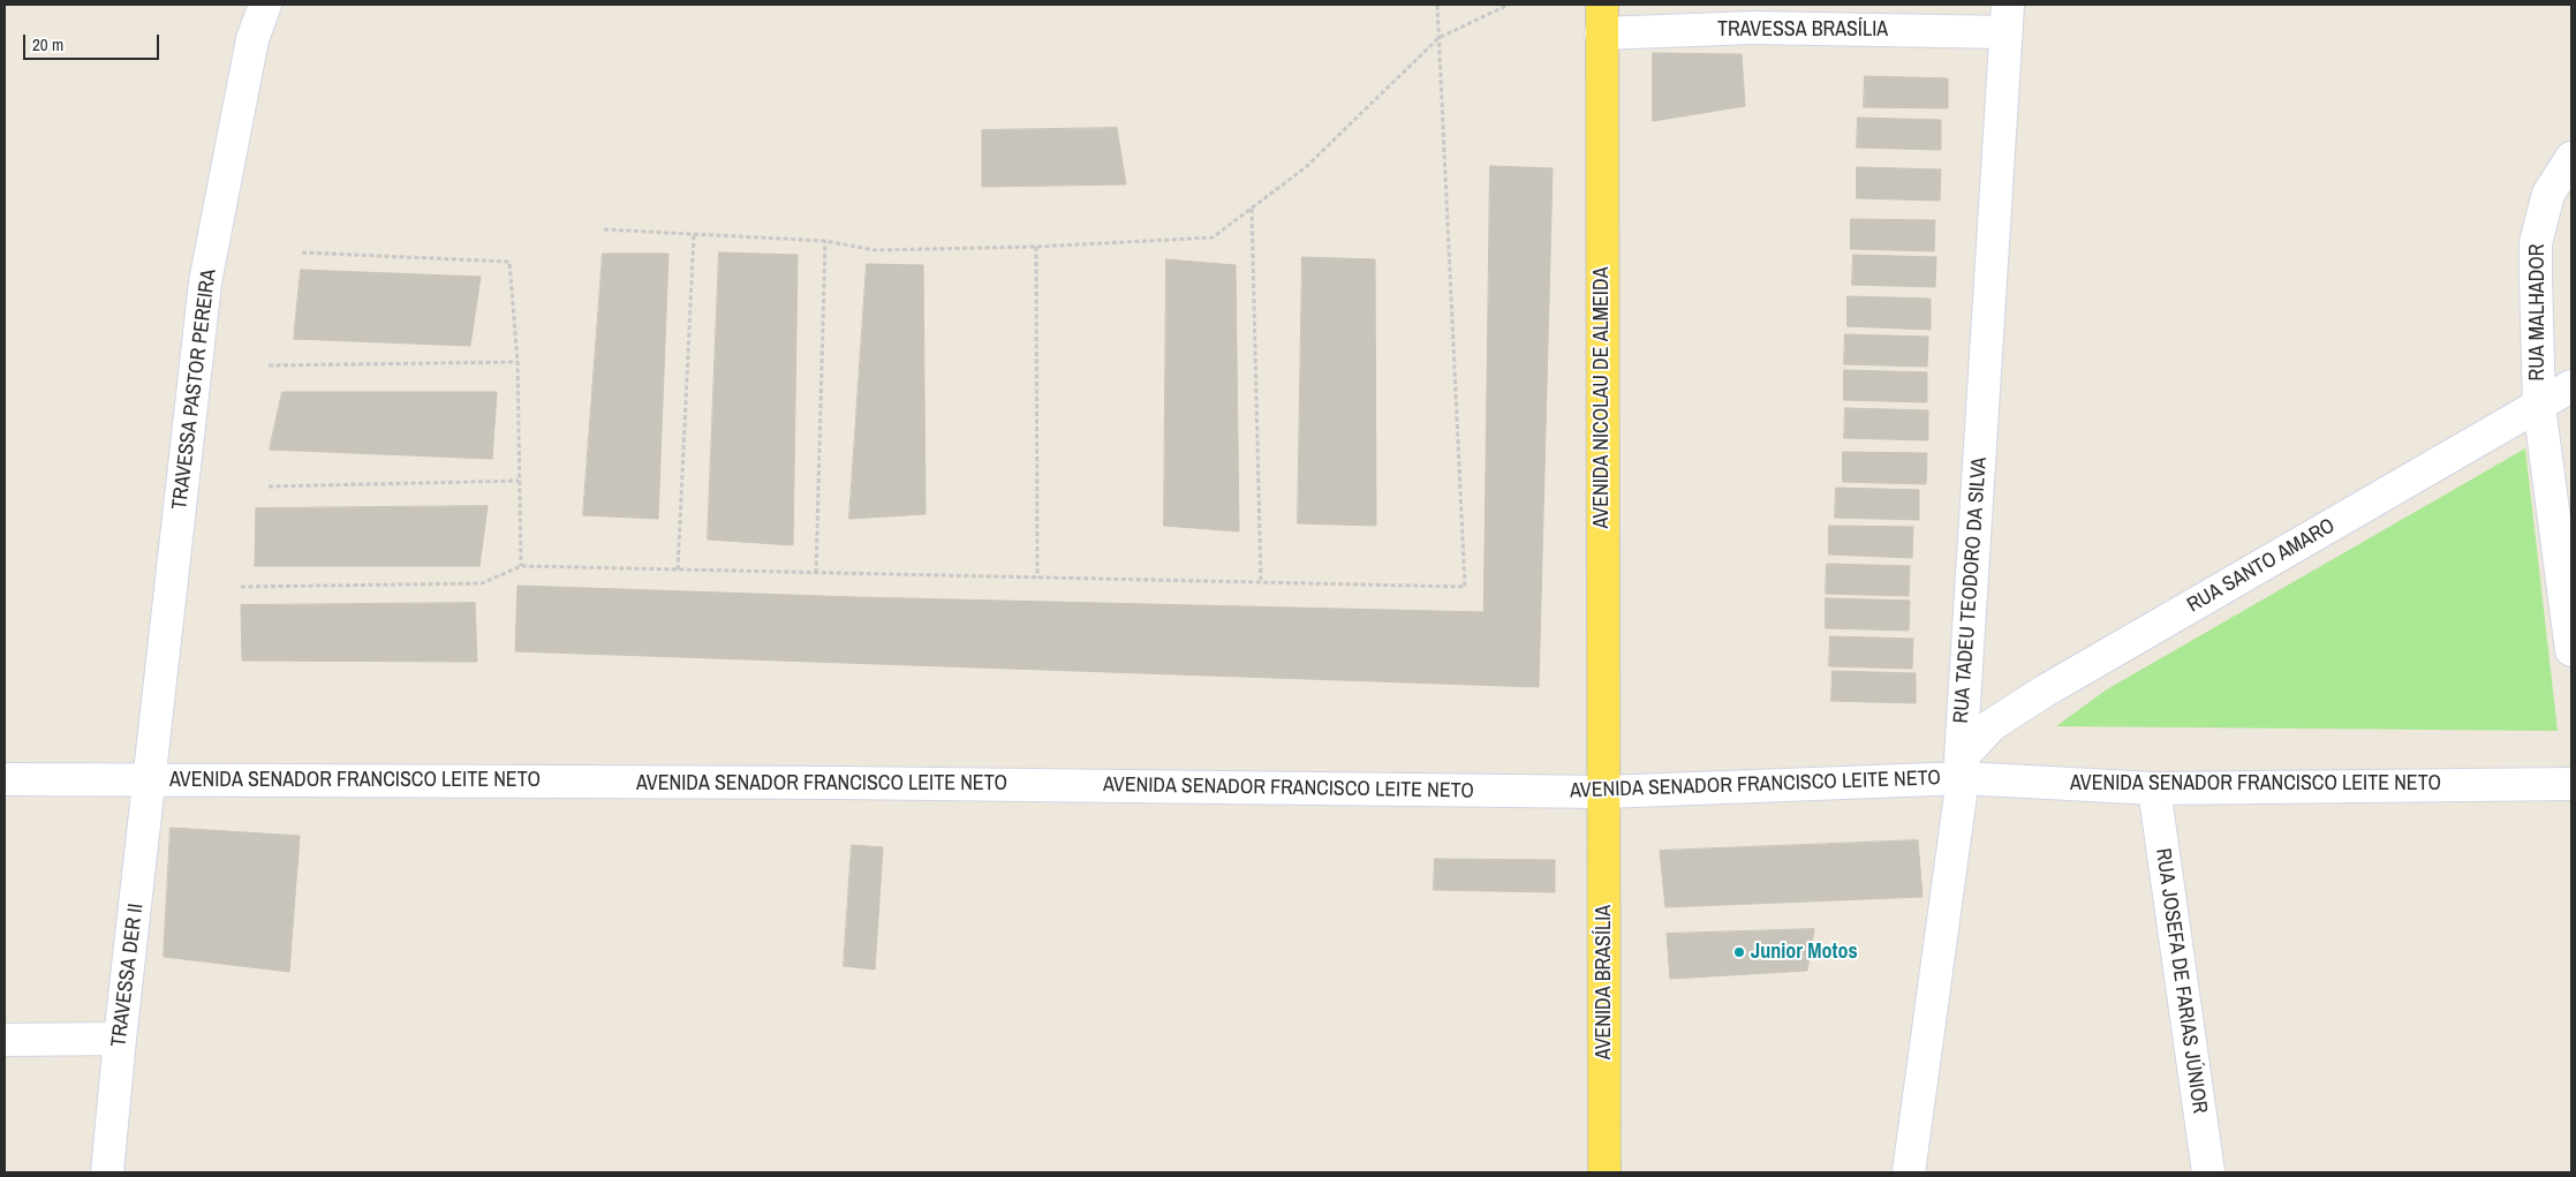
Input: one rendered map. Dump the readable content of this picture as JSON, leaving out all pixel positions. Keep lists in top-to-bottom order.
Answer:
{
  "streets": {
    "main road": ["AVENIDA NICOLAU DE ALMEIDA", "AVENIDA BRASÍLIA"],
    "street": [
      "TRAVESSA BRASÍLIA",
      "RUA MALHADOR",
      "TRAVESSA PASTOR PEREIRA",
      "RUA SANTO AMARO",
      "RUA TADEU TEODORO DA SILVA",
      "AVENIDA SENADOR FRANCISCO LEITE NETO",
      "TRAVESSA DER II",
      "RUA JOSEFA DE FARIAS JÚNIOR"
    ]
  },
  "crossings": [
    ["TRAVESSA BRASÍLIA", "AVENIDA NICOLAU DE ALMEIDA"],
    ["TRAVESSA BRASÍLIA", "RUA TADEU TEODORO DA SILVA"],
    ["RUA MALHADOR", "RUA SANTO AMARO"],
    ["TRAVESSA PASTOR PEREIRA", "AVENIDA SENADOR FRANCISCO LEITE NETO"],
    ["TRAVESSA PASTOR PEREIRA", "TRAVESSA DER II"],
    ["AVENIDA NICOLAU DE ALMEIDA", "AVENIDA SENADOR FRANCISCO LEITE NETO"],
    ["AVENIDA NICOLAU DE ALMEIDA", "AVENIDA BRASÍLIA"],
    ["RUA SANTO AMARO", "RUA TADEU TEODORO DA SILVA"],
    ["RUA SANTO AMARO", "AVENIDA SENADOR FRANCISCO LEITE NETO"],
    ["RUA TADEU TEODORO DA SILVA", "AVENIDA SENADOR FRANCISCO LEITE NETO"],
    ["AVENIDA SENADOR FRANCISCO LEITE NETO", "TRAVESSA DER II"],
    ["AVENIDA SENADOR FRANCISCO LEITE NETO", "RUA JOSEFA DE FARIAS JÚNIOR"],
    ["AVENIDA SENADOR FRANCISCO LEITE NETO", "AVENIDA BRASÍLIA"]
  ],
  "places": ["Junior Motos"],
  "scale_bar": "20 m"
}
